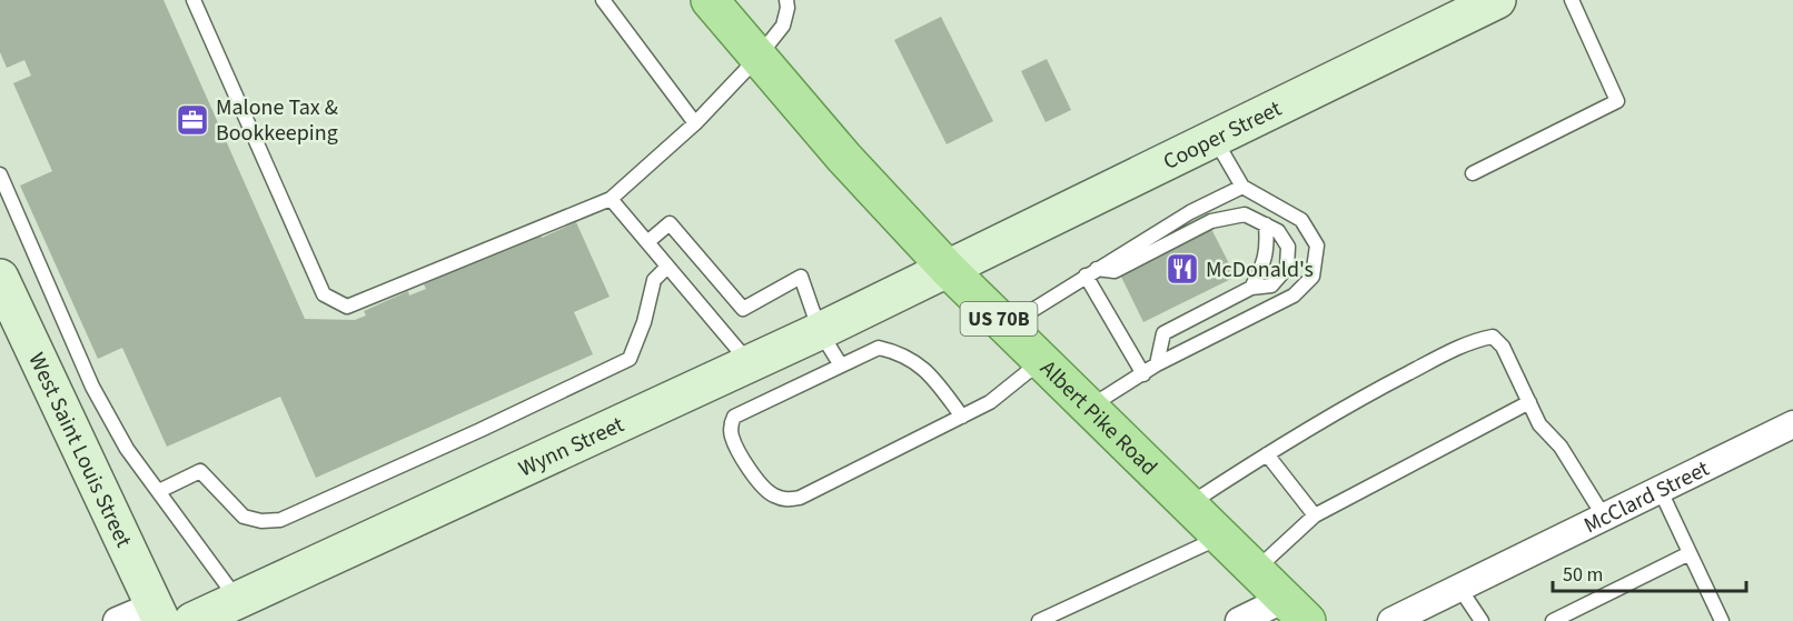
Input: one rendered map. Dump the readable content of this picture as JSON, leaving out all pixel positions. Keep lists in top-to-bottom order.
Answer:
{
  "streets": {
    "main road": ["US 70B", "Albert Pike Road"],
    "street": [
      "Cooper Street",
      "Wynn Street",
      "West Saint Louis Street",
      "McClard Street"
    ]
  },
  "crossings": [
    ["Cooper Street", "Albert Pike Road"],
    ["Cooper Street", "Wynn Street"],
    ["Albert Pike Road", "Wynn Street"]
  ],
  "places": {
    "office": ["Malone Tax & Bookkeeping"],
    "restaurant": ["McDonald's"]
  },
  "scale_bar": "50 m"
}
